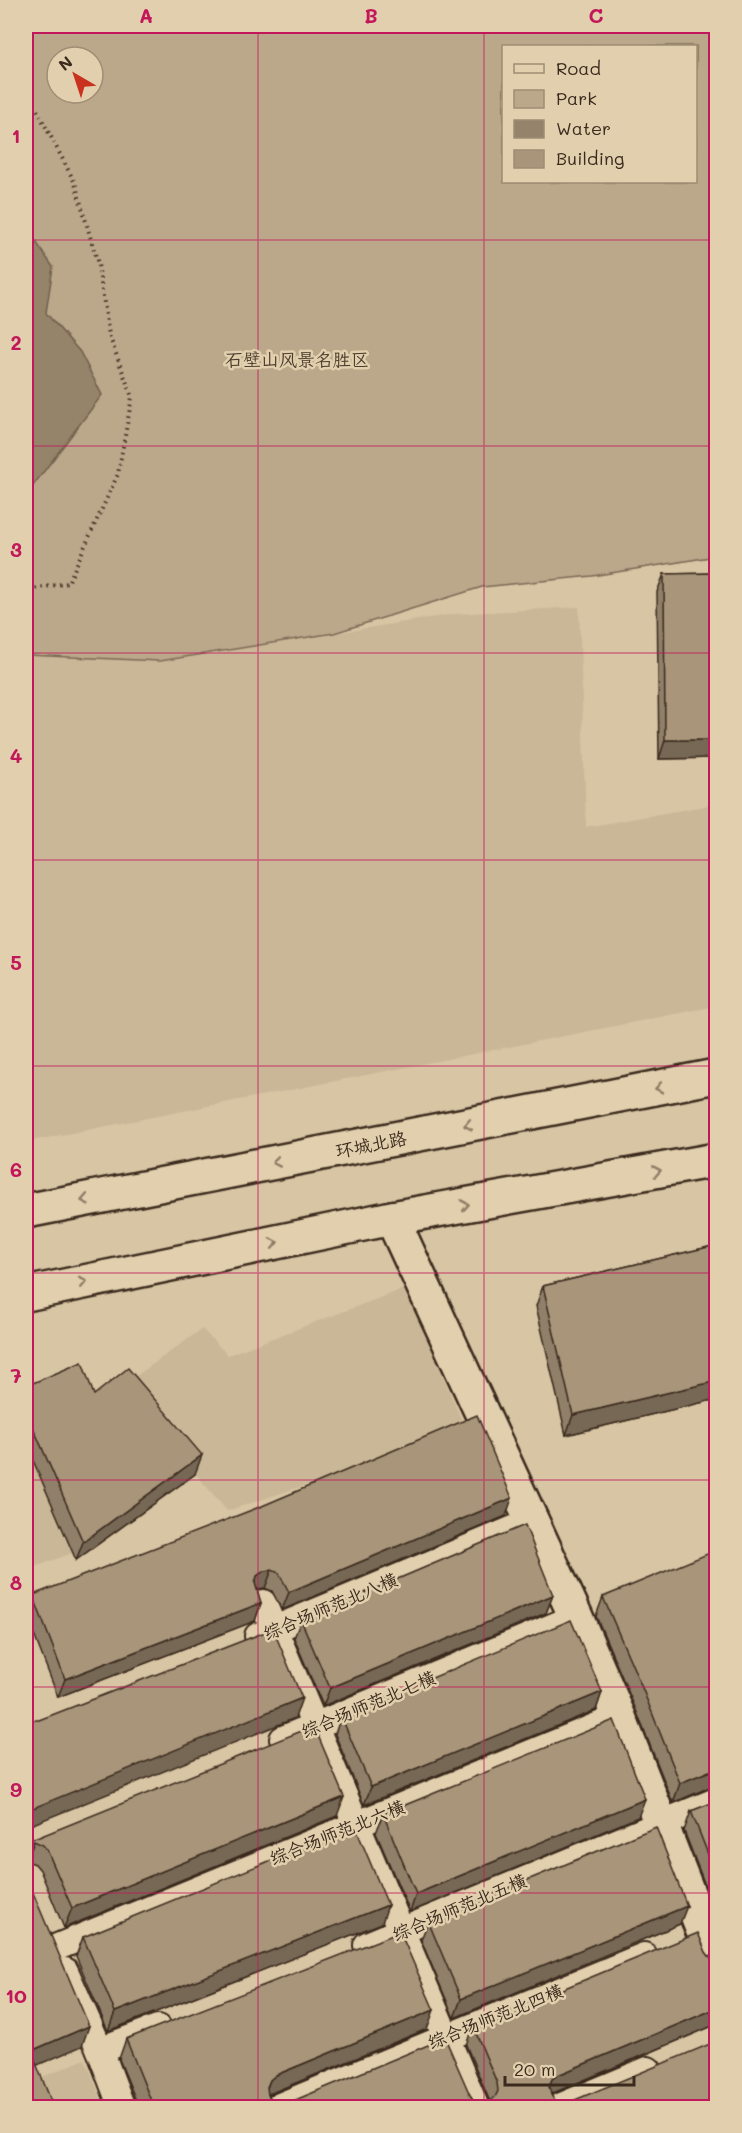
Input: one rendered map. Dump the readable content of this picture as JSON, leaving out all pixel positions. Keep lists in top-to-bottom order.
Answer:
{
  "streets": {
    "main road": ["环城北路"],
    "lane": [
      "综合场师范北八横",
      "综合场师范北七横",
      "综合场师范北六横",
      "综合场师范北五横",
      "综合场师范北四横"
    ]
  },
  "parks": ["石壁山风景名胜区"],
  "legend": [
    "Road",
    "Park",
    "Water",
    "Building"
  ],
  "scale_bar": "20 m",
  "north": "top left",
  "grid": {
    "columns": ["A", "B", "C"],
    "rows": [
      "1",
      "2",
      "3",
      "4",
      "5",
      "6",
      "7",
      "8",
      "9",
      "10"
    ]
  }
}
